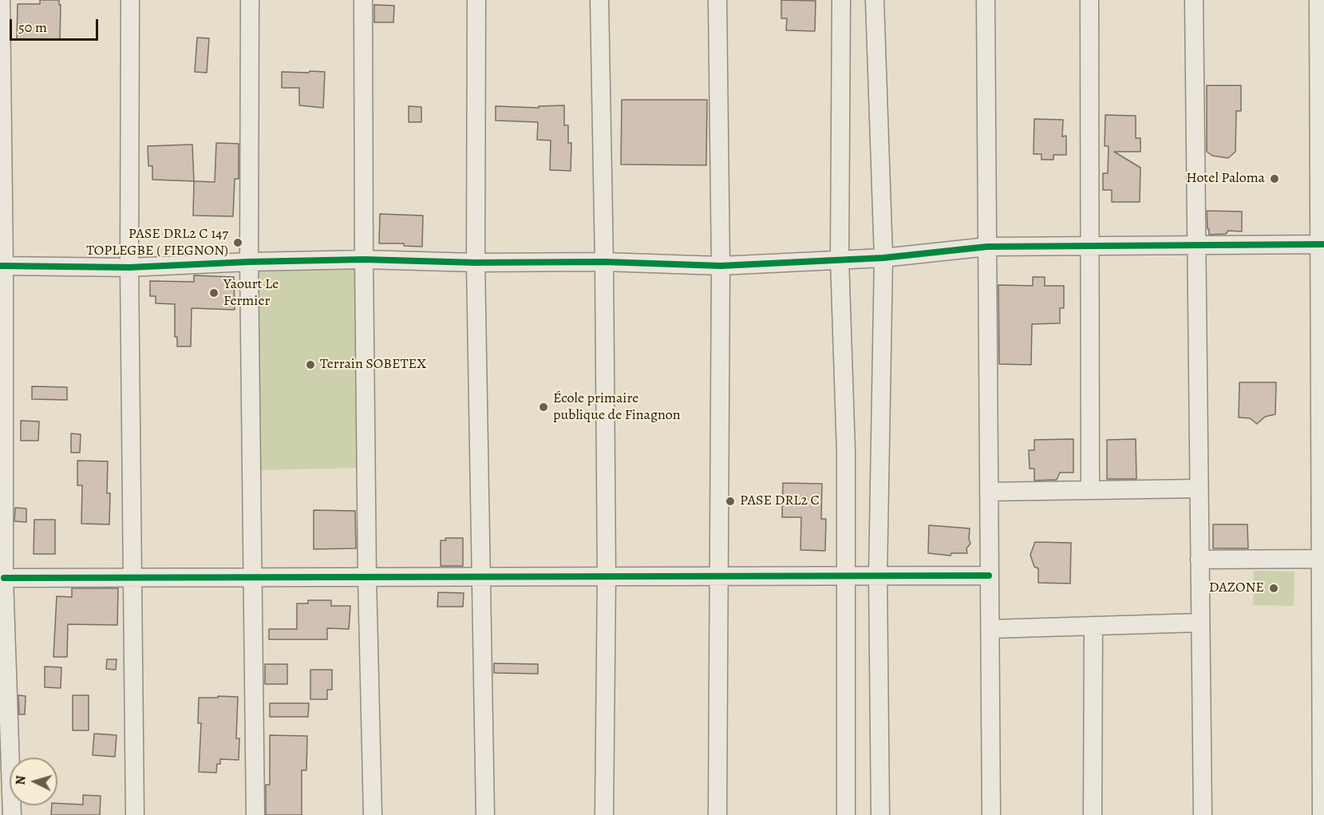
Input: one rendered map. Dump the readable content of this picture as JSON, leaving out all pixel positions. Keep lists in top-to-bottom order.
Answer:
{
  "places": [
    "Hotel Paloma",
    "PASE DRL2 C 147 TOPLEGBE ( FIEGNON)",
    "Yaourt Le Fermier",
    "Terrain SOBETEX",
    "École primaire publique de Finagnon",
    "PASE DRL2 C",
    "DAZONE"
  ],
  "scale_bar": "50 m",
  "north": "left"
}
